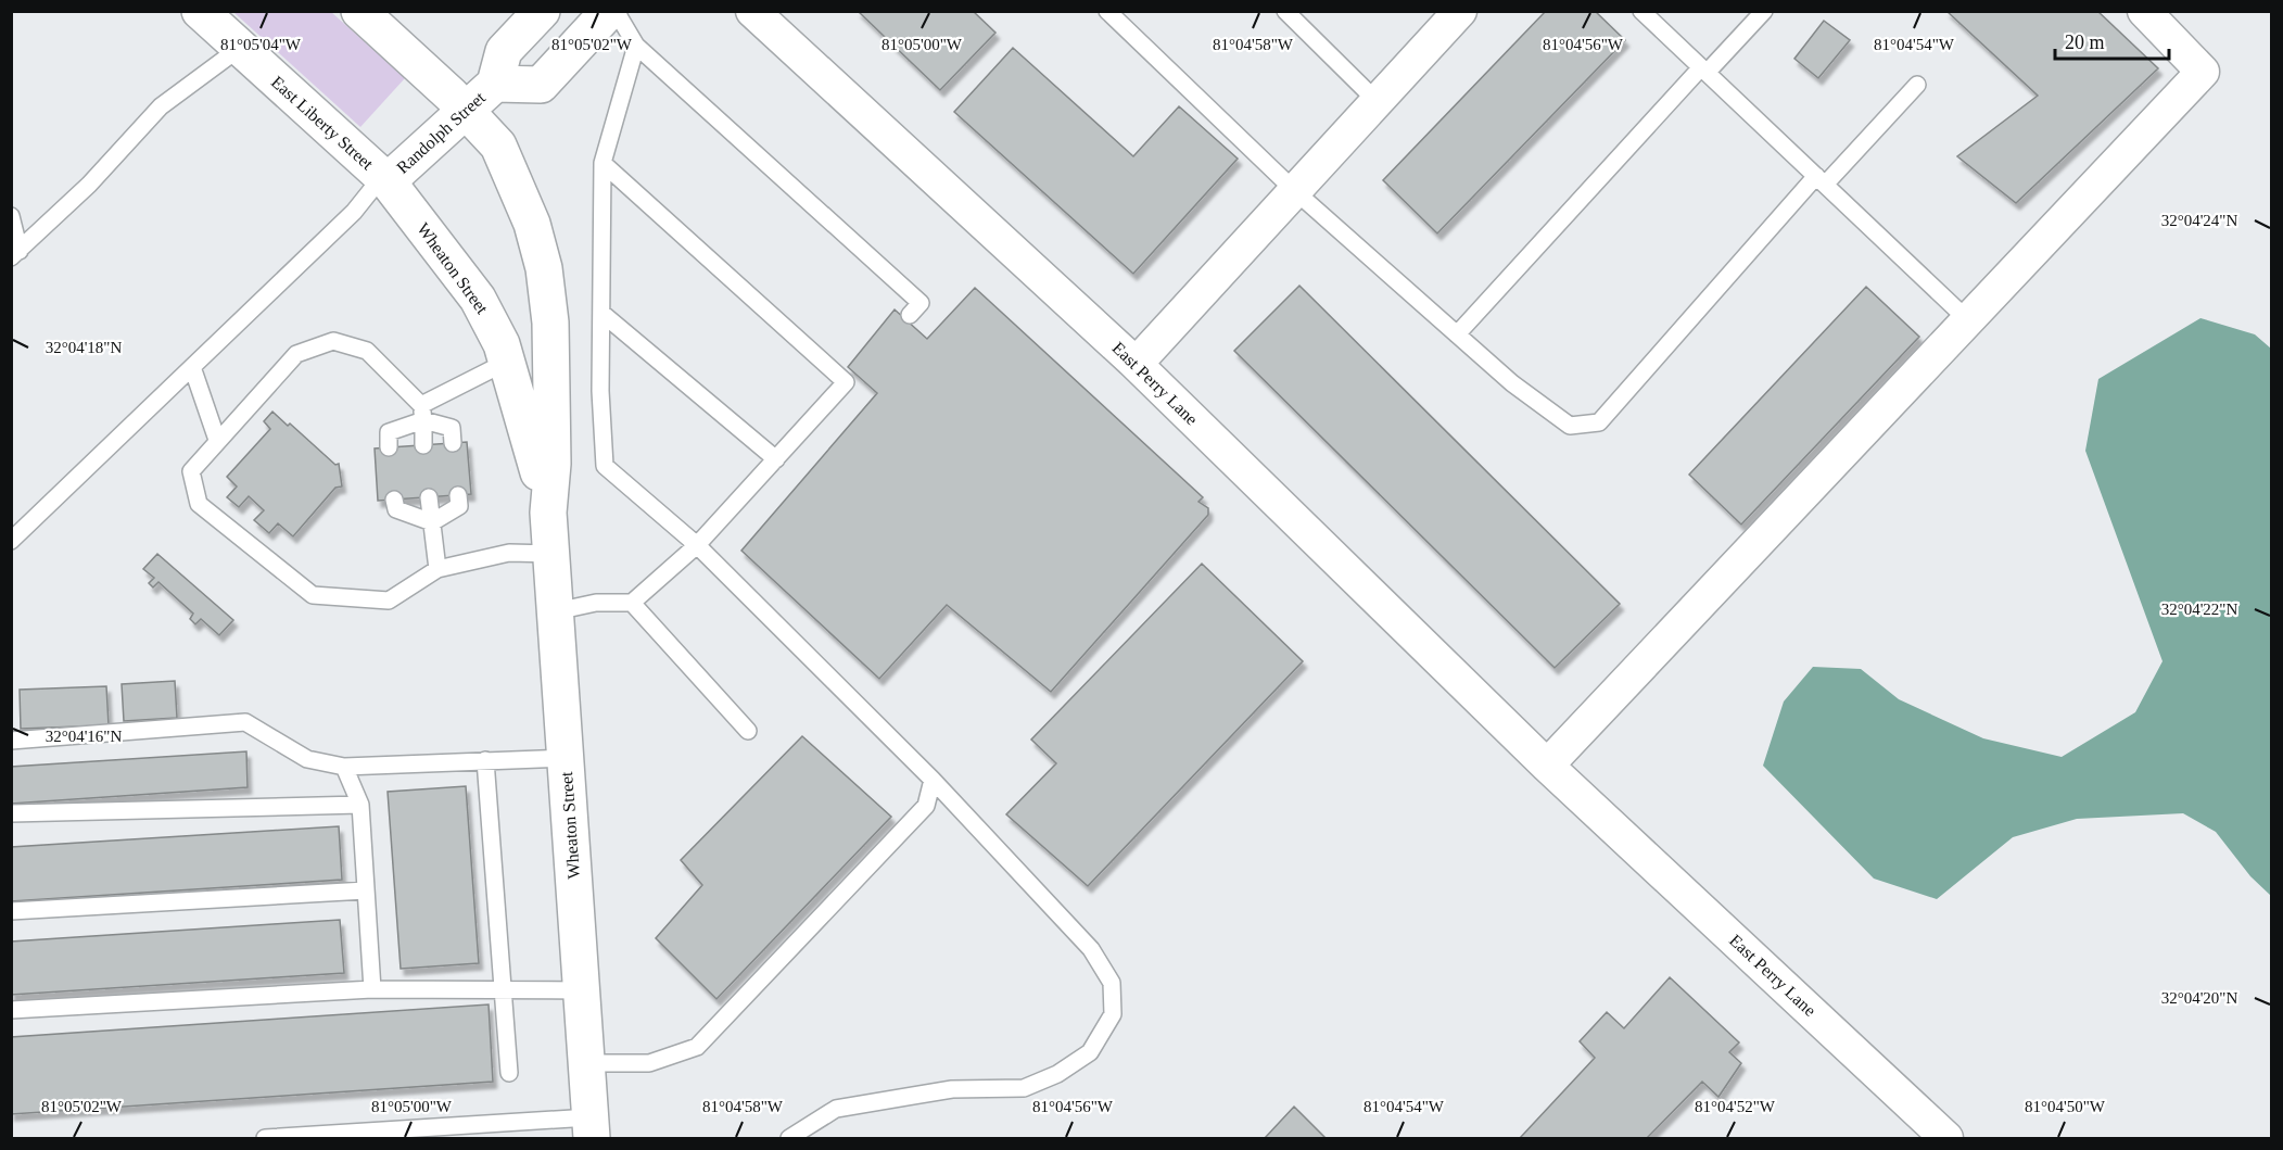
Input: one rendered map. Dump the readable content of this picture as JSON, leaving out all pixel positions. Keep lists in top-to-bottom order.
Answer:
{
  "streets": {
    "main road": ["East Liberty Street", "Randolph Street", "Wheaton Street"],
    "street": ["East Perry Lane"]
  },
  "crossings": [
    ["East Liberty Street", "Randolph Street"],
    ["East Liberty Street", "Wheaton Street"],
    ["Randolph Street", "Wheaton Street"]
  ],
  "scale_bar": "20 m",
  "coordinates": [
    "81°05'04\"W",
    "81°05'02\"W",
    "81°05'00\"W",
    "81°04'58\"W",
    "81°04'56\"W",
    "81°04'54\"W",
    "32°04'24\"N",
    "32°04'18\"N",
    "32°04'22\"N",
    "32°04'16\"N",
    "32°04'20\"N",
    "81°04'50\"W",
    "81°04'52\"W"
  ]
}
